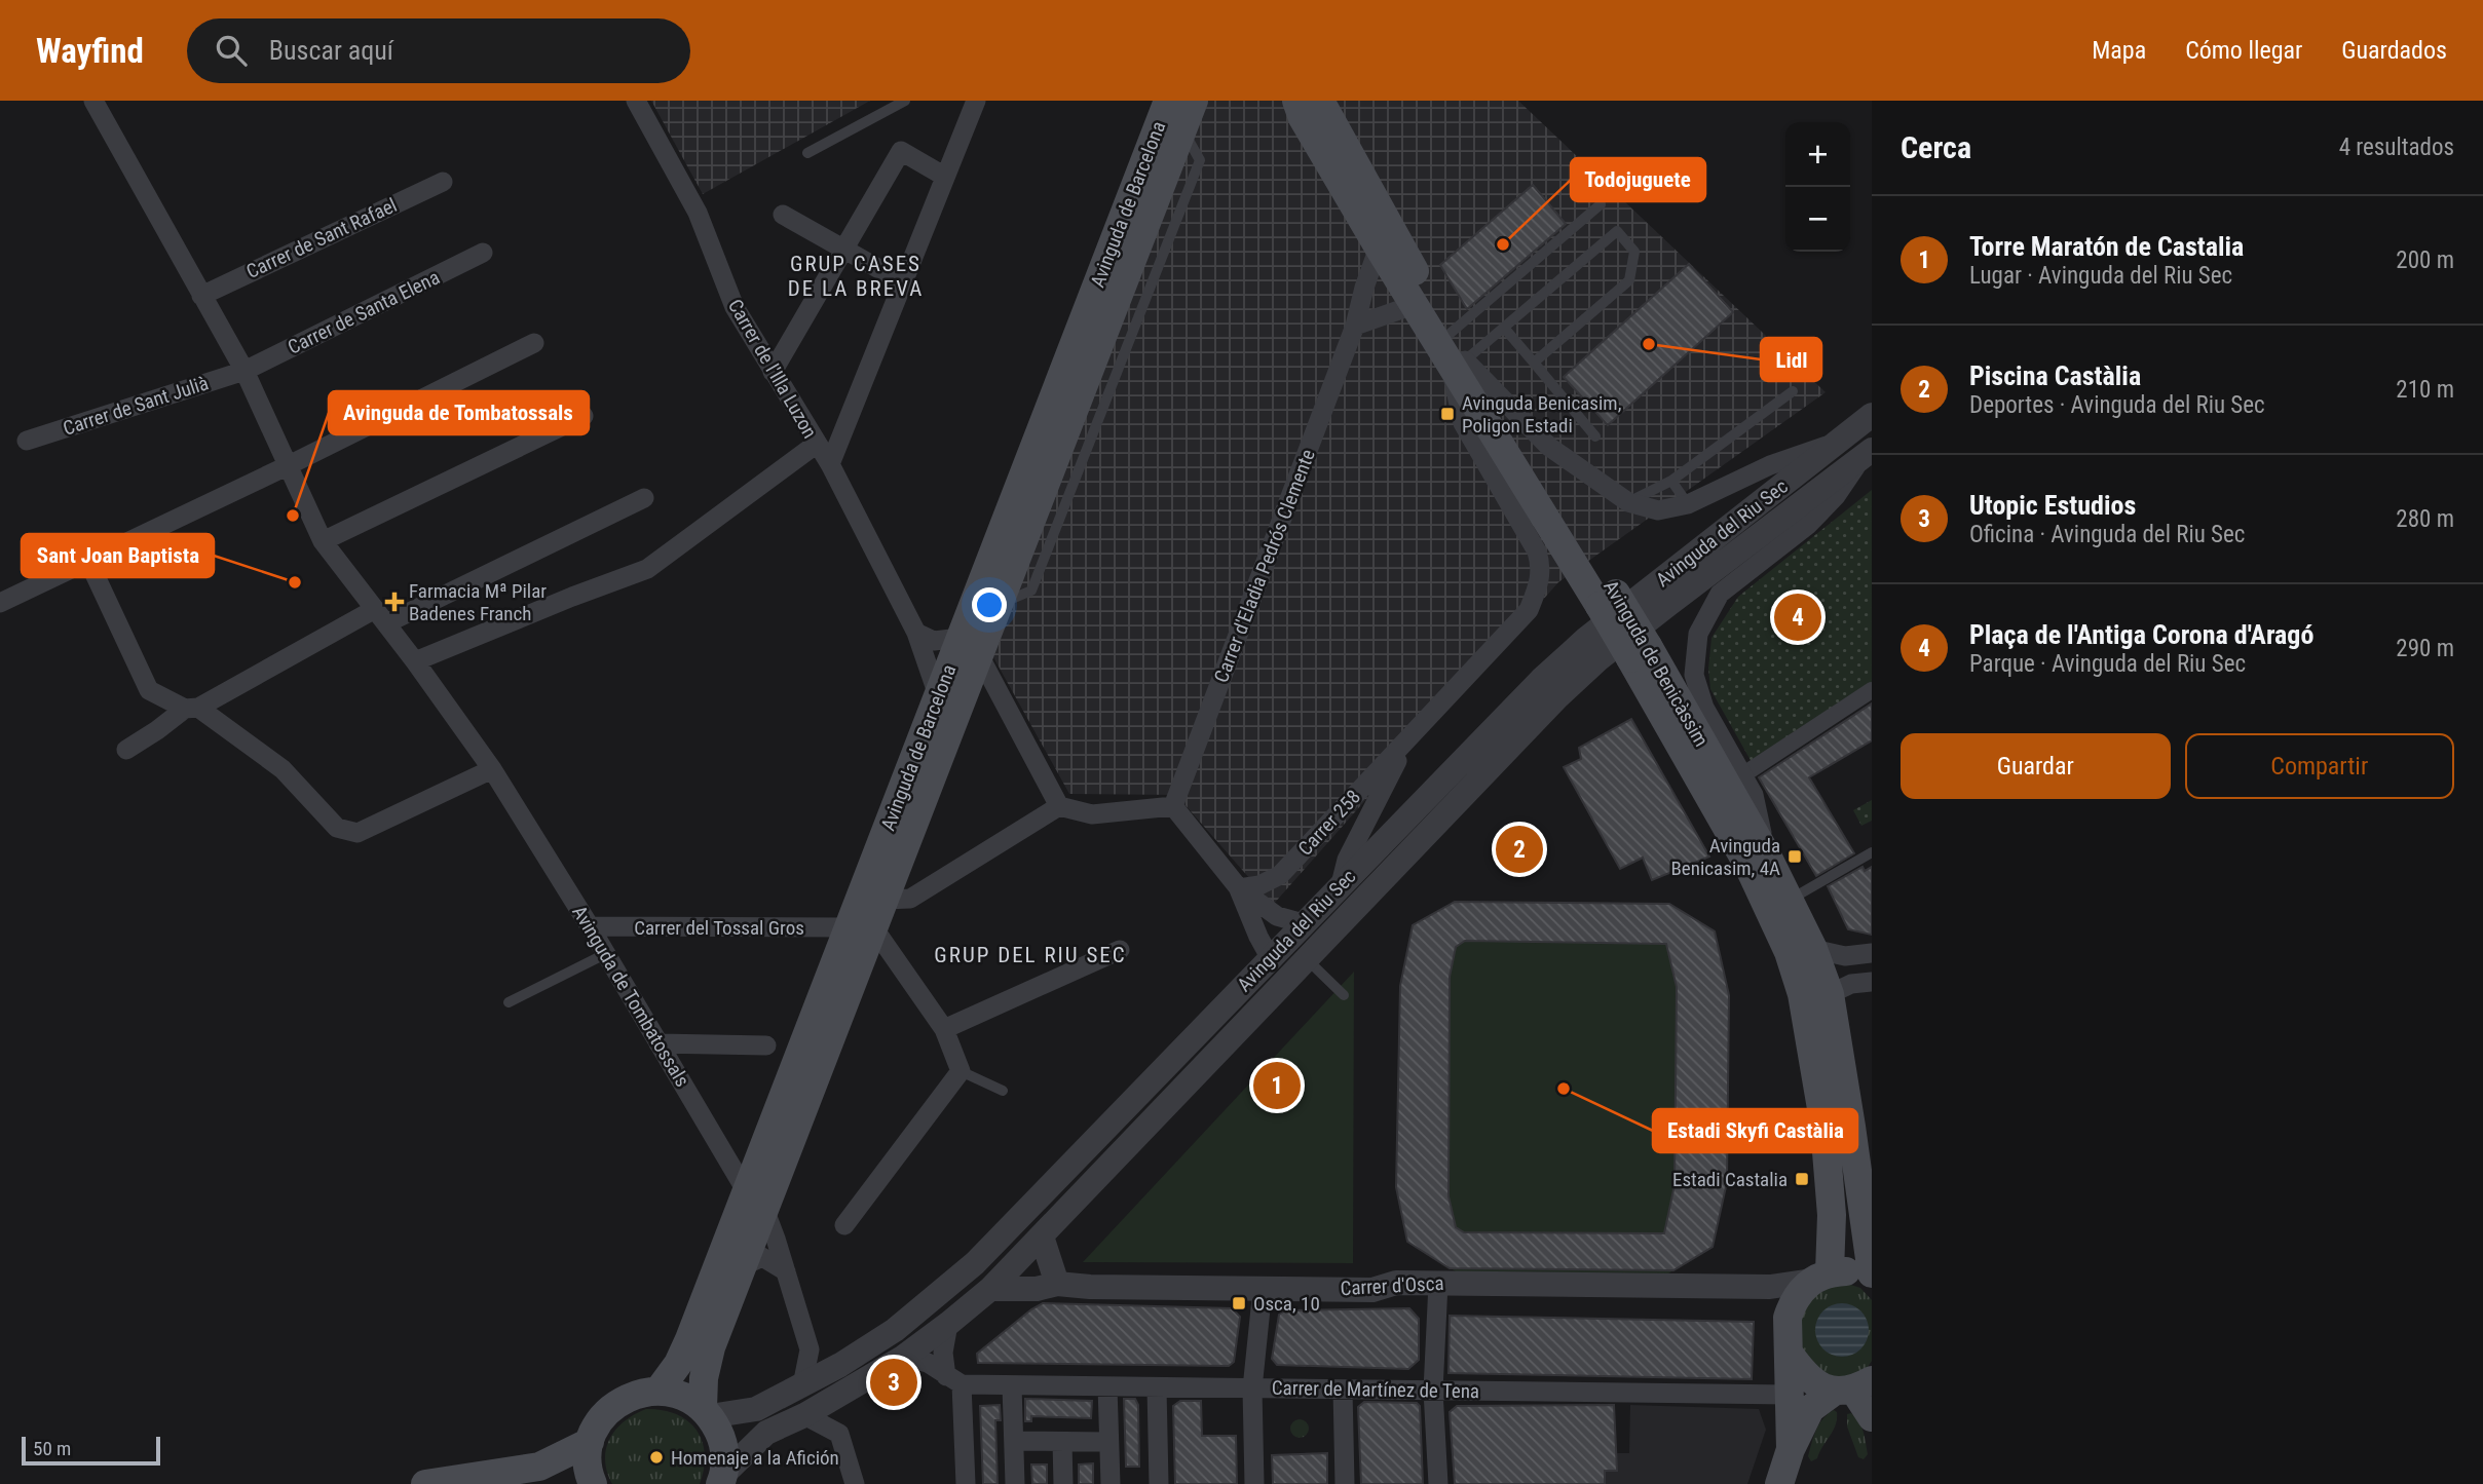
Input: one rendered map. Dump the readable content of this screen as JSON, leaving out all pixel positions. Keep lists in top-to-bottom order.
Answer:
{
  "streets": {
    "main road": ["Avinguda de Barcelona", "Avinguda de Benicàssim"],
    "street": [
      "Carrer de Sant Rafael",
      "Carrer de Santa Elena",
      "Carrer de l'Illa Luzon",
      "Carrer de Sant Julià",
      "Avinguda del Riu Sec",
      "Carrer d'Eladia Pedrós Clemente",
      "Carrer 258",
      "Carrer del Tossal Gros",
      "Avinguda de Tombatossals",
      "Carrer d'Osca",
      "Carrer de Martínez de Tena"
    ]
  },
  "crossings": [
    ["Avinguda de Barcelona", "Carrer de l'Illa Luzon"],
    ["Avinguda de Barcelona", "Avinguda del Riu Sec"],
    ["Avinguda de Barcelona", "Carrer del Tossal Gros"],
    ["Avinguda de Barcelona", "Avinguda de Tombatossals"],
    ["Carrer de Sant Rafael", "Avinguda de Tombatossals"],
    ["Carrer de Santa Elena", "Carrer de Sant Julià"],
    ["Carrer de Santa Elena", "Avinguda de Tombatossals"],
    ["Carrer de Sant Julià", "Avinguda de Tombatossals"],
    ["Avinguda del Riu Sec", "Carrer 258"],
    ["Avinguda del Riu Sec", "Carrer d'Osca"],
    ["Carrer d'Eladia Pedrós Clemente", "Avinguda de Benicàssim"],
    ["Avinguda de Benicàssim", "Carrer 258"],
    ["Avinguda de Benicàssim", "Carrer d'Osca"],
    ["Carrer del Tossal Gros", "Avinguda de Tombatossals"]
  ],
  "districts": ["GRUP CASES DE LA BREVA", "GRUP DEL RIU SEC"],
  "places": {
    "other": [
      "Todojuguete",
      "Lidl",
      "Avinguda de Tombatossals",
      "Sant Joan Baptista",
      "Estadi Skyfi Castàlia",
      "Homenaje a la Afición"
    ],
    "transit": [
      "Avinguda Benicasim, Poligon Estadi",
      "Avinguda Benicasim, 4A",
      "Estadi Castalia",
      "Osca, 10"
    ],
    "health": ["Farmacia Mª Pilar Badenes Franch"]
  },
  "scale_bar": "50 m",
  "page": {
    "header": "Wayfind",
    "search": "Buscar aquí",
    "nav": ["Mapa", "Cómo llegar", "Guardados"],
    "heading": ["Cerca", "4 resultados"],
    "map_buttons": ["+", "−"],
    "list": [
      {
        "mark": "1",
        "name": "Torre Maratón de Castalia",
        "note": "Lugar · Avinguda del Riu Sec",
        "value": "200 m"
      },
      {
        "mark": "2",
        "name": "Piscina Castàlia",
        "note": "Deportes · Avinguda del Riu Sec",
        "value": "210 m"
      },
      {
        "mark": "3",
        "name": "Utopic Estudios",
        "note": "Oficina · Avinguda del Riu Sec",
        "value": "280 m"
      },
      {
        "mark": "4",
        "name": "Plaça de l'Antiga Corona d'Aragó",
        "note": "Parque · Avinguda del Riu Sec",
        "value": "290 m"
      }
    ],
    "pins": [
      "4",
      "2",
      "1",
      "3"
    ],
    "buttons": ["Guardar", "Compartir"],
    "scale": "50 m"
  }
}
